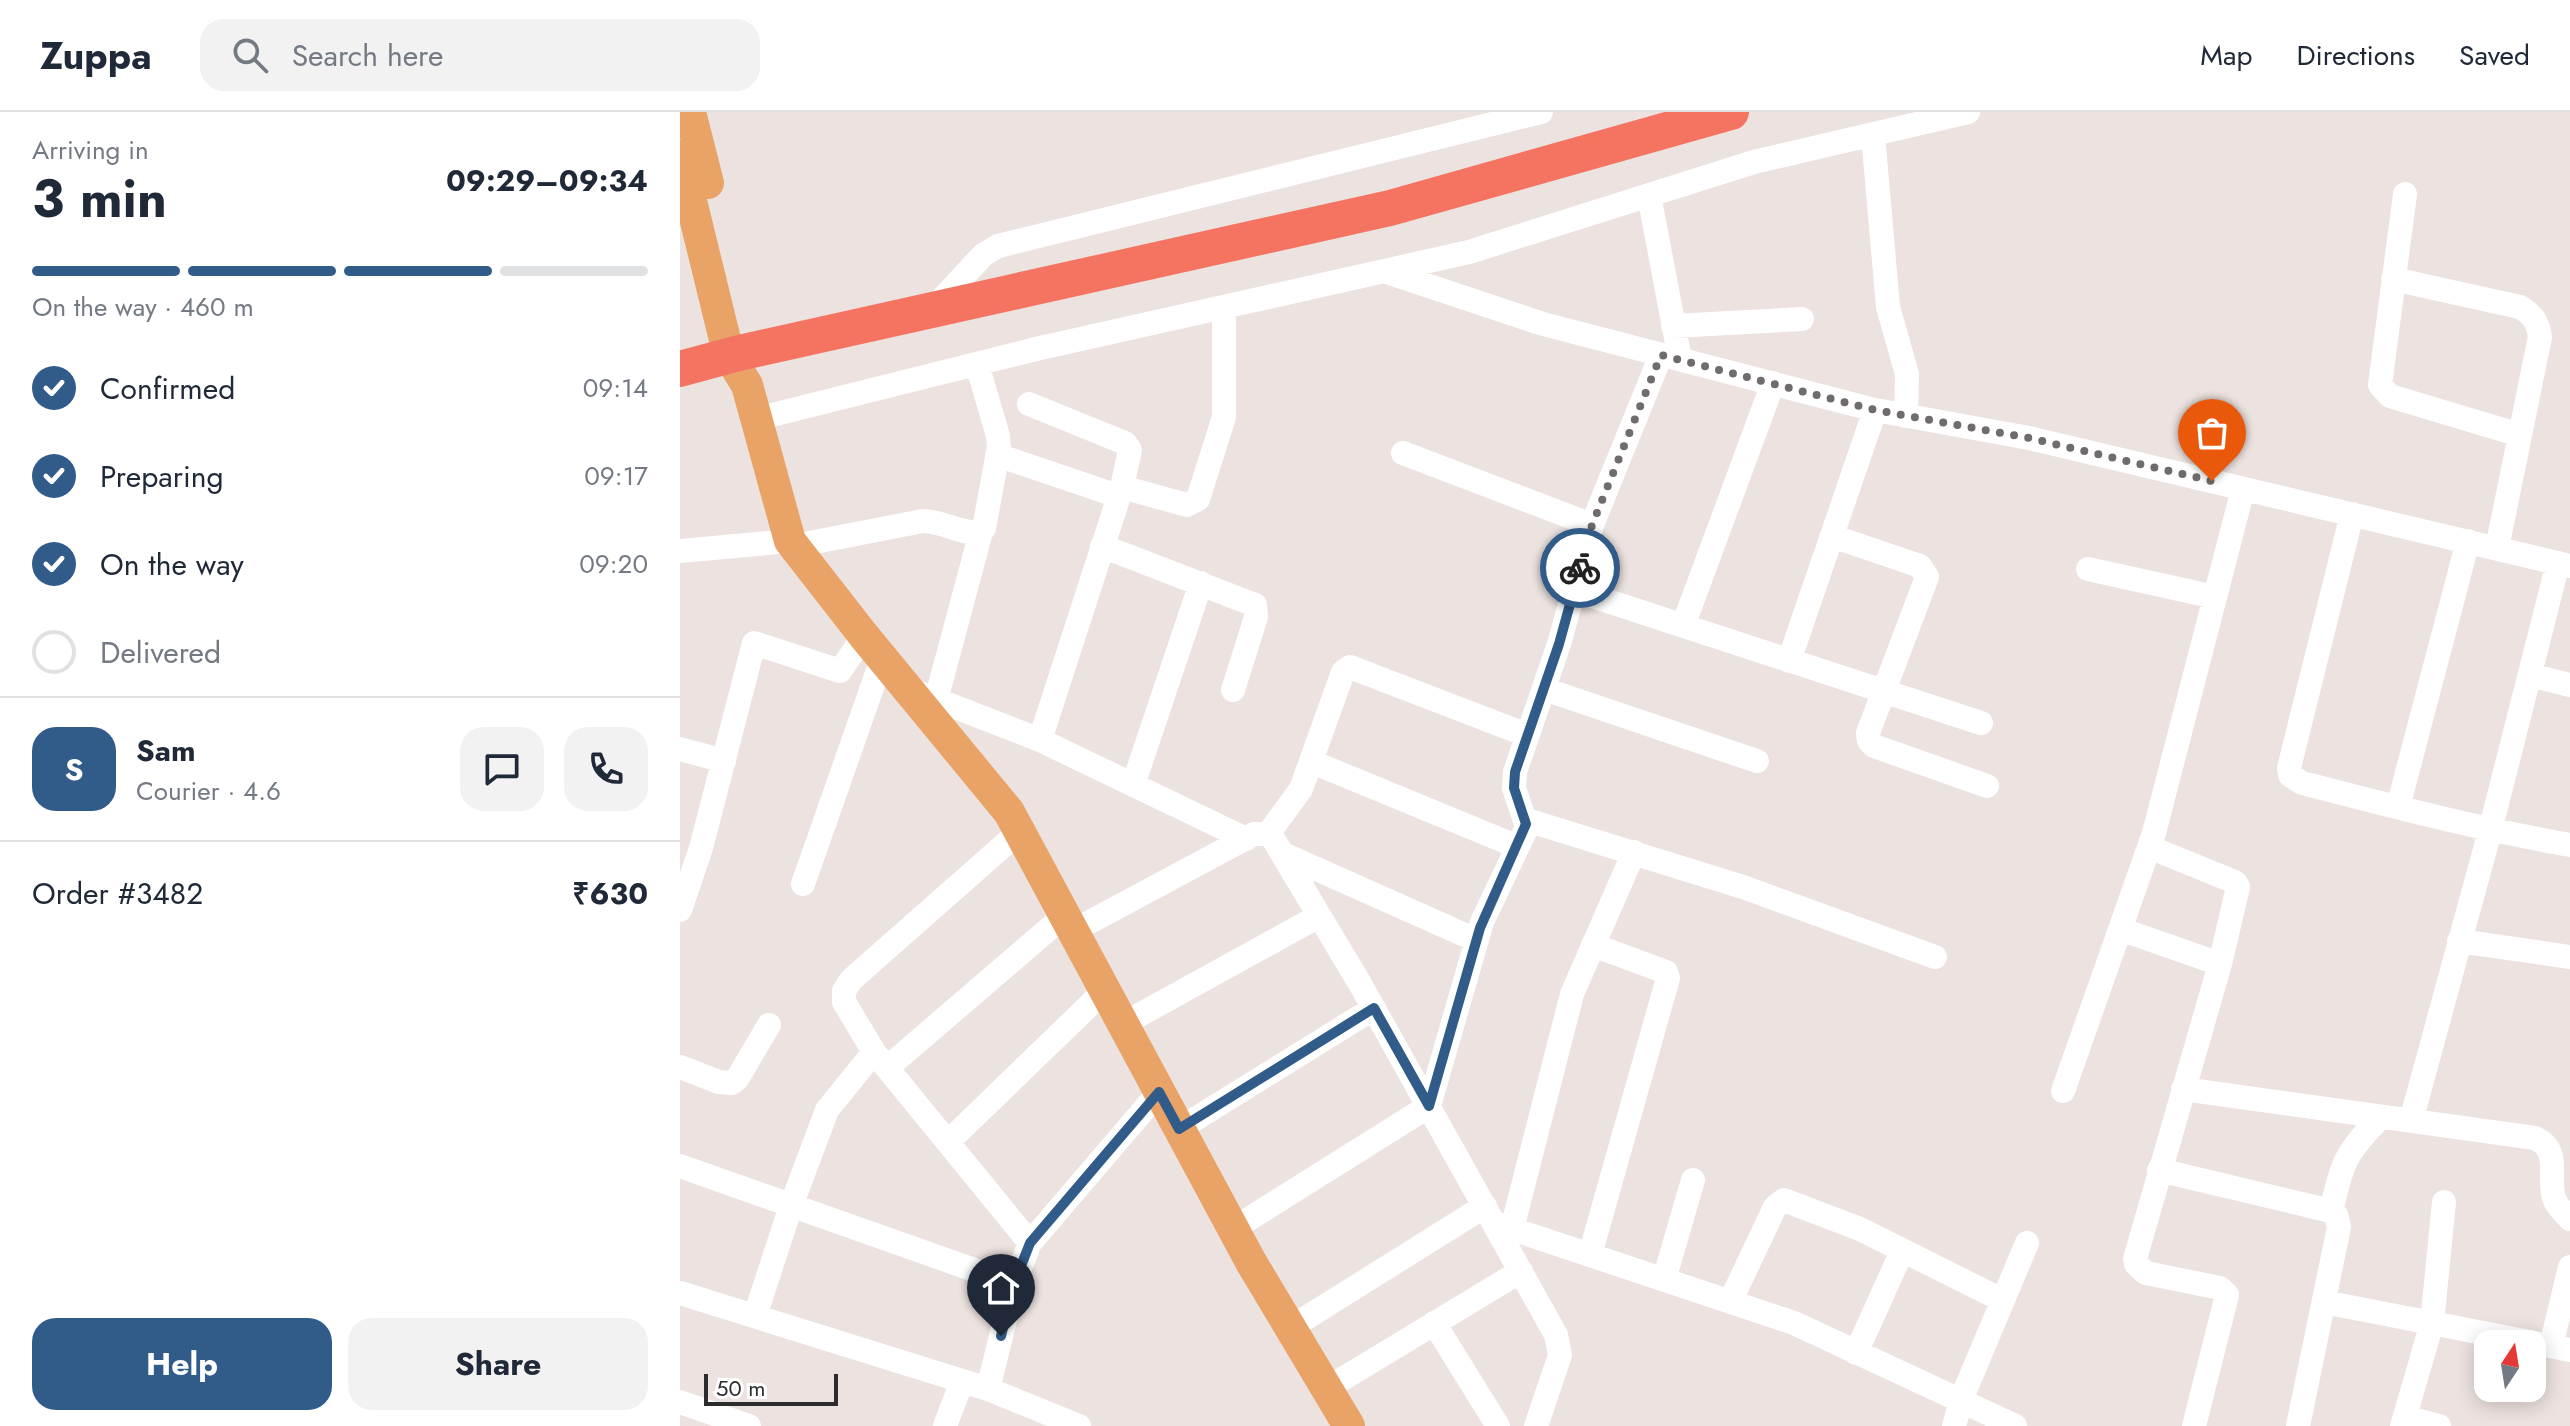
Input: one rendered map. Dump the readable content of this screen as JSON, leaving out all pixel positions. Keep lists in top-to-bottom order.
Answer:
{
  "scale_bar": "50 m",
  "north": "top",
  "page": {
    "header": "Zuppa",
    "search": "Search here",
    "nav": ["Map", "Directions", "Saved"],
    "heading": ["3 min", "Arriving in", "09:29–09:34"],
    "panel": [
      "Sam",
      "Courier · 4.6",
      "Order #3482",
      "₹630"
    ],
    "bar": "On the way · 460 m",
    "list": [
      ["Confirmed", "09:14"],
      ["Preparing", "09:17"],
      ["On the way", "09:20"],
      "Delivered"
    ],
    "round": "S",
    "buttons": ["Help", "Share"],
    "scale": "50 m"
  }
}
